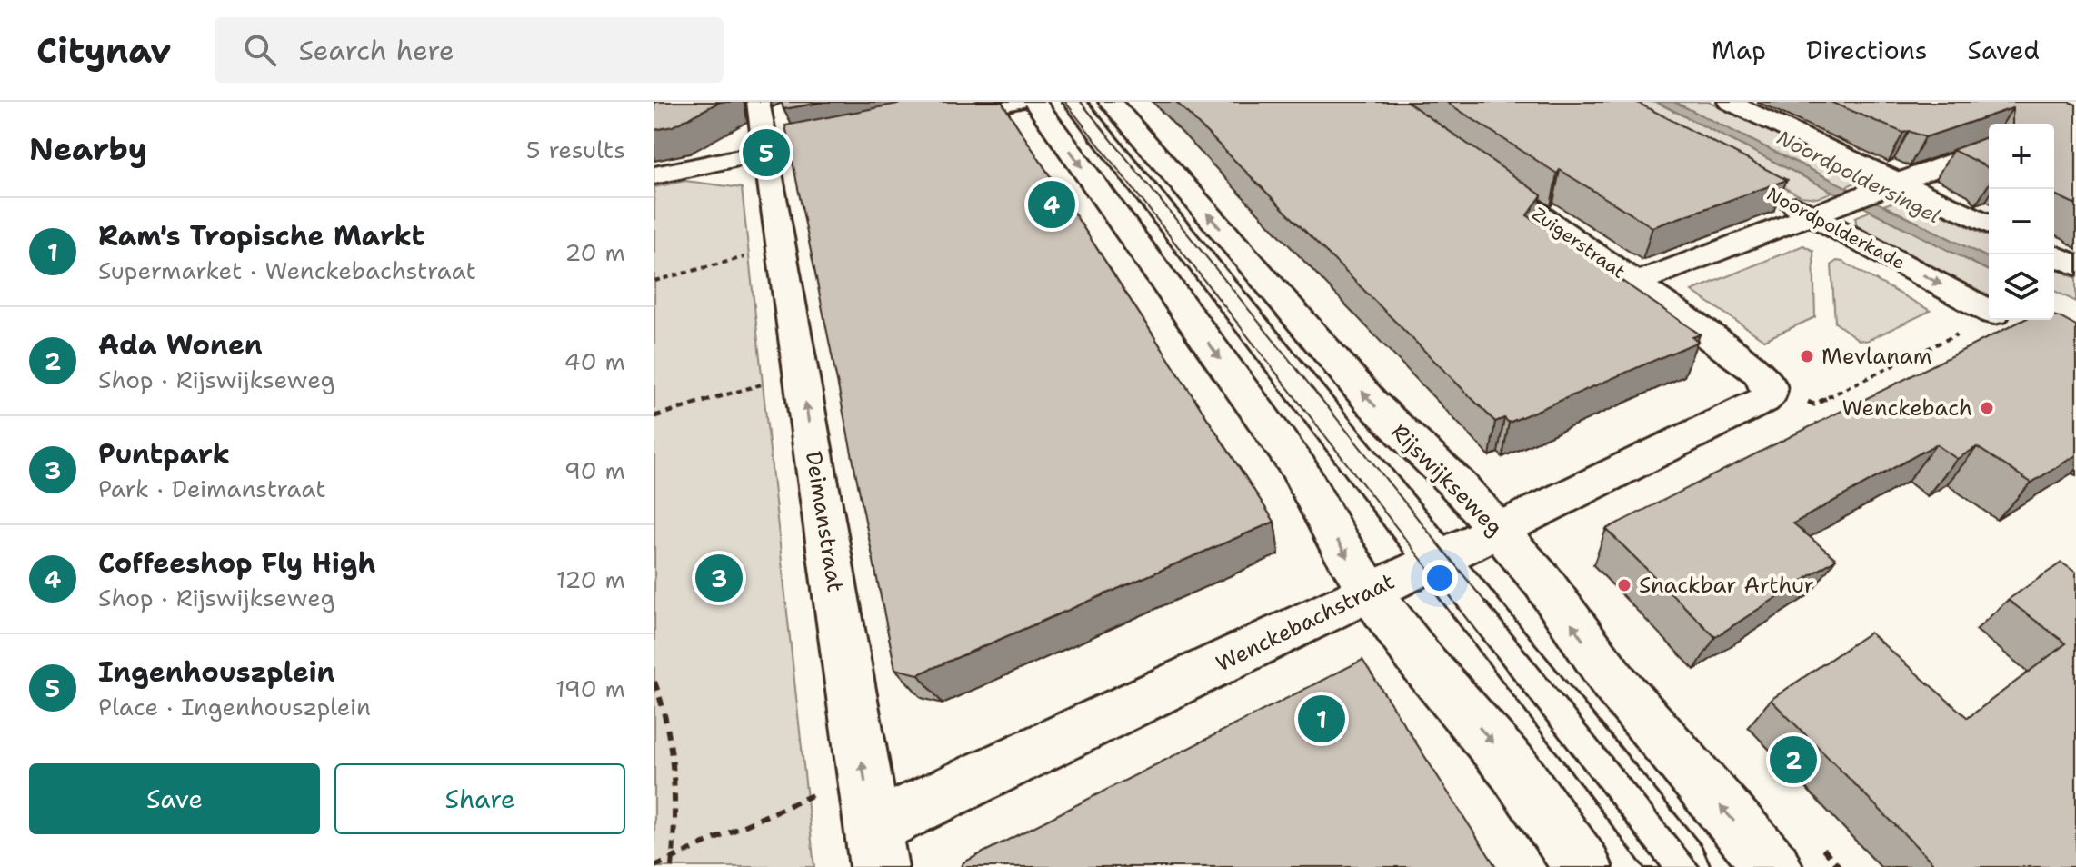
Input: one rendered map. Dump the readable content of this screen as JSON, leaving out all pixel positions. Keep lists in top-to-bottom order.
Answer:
{
  "streets": {
    "street": [
      "Noordpolderkade",
      "Zuigerstraat",
      "Rijswijkseweg",
      "Deimanstraat",
      "Wenckebachstraat"
    ]
  },
  "crossings": [
    ["Rijswijkseweg", "Wenckebachstraat"],
    ["Deimanstraat", "Wenckebachstraat"]
  ],
  "one_way": ["Deimanstraat"],
  "water": ["Noordpoldersingel"],
  "places": ["Mevlanam", "Wenckebach", "Snackbar Arthur"],
  "page": {
    "header": "Citynav",
    "search": "Search here",
    "nav": ["Map", "Directions", "Saved"],
    "heading": ["Nearby", "5 results"],
    "map_buttons": ["+", "−"],
    "pins": [
      "5",
      "4",
      "3",
      "1",
      "2"
    ],
    "list": [
      {
        "mark": "1",
        "name": "Ram's Tropische Markt",
        "note": "Supermarket · Wenckebachstraat",
        "value": "20 m"
      },
      {
        "mark": "2",
        "name": "Ada Wonen",
        "note": "Shop · Rijswijkseweg",
        "value": "40 m"
      },
      {
        "mark": "3",
        "name": "Puntpark",
        "note": "Park · Deimanstraat",
        "value": "90 m"
      },
      {
        "mark": "4",
        "name": "Coffeeshop Fly High",
        "note": "Shop · Rijswijkseweg",
        "value": "120 m"
      },
      {
        "mark": "5",
        "name": "Ingenhouszplein",
        "note": "Place · Ingenhouszplein",
        "value": "190 m"
      }
    ],
    "buttons": ["Save", "Share"]
  }
}
